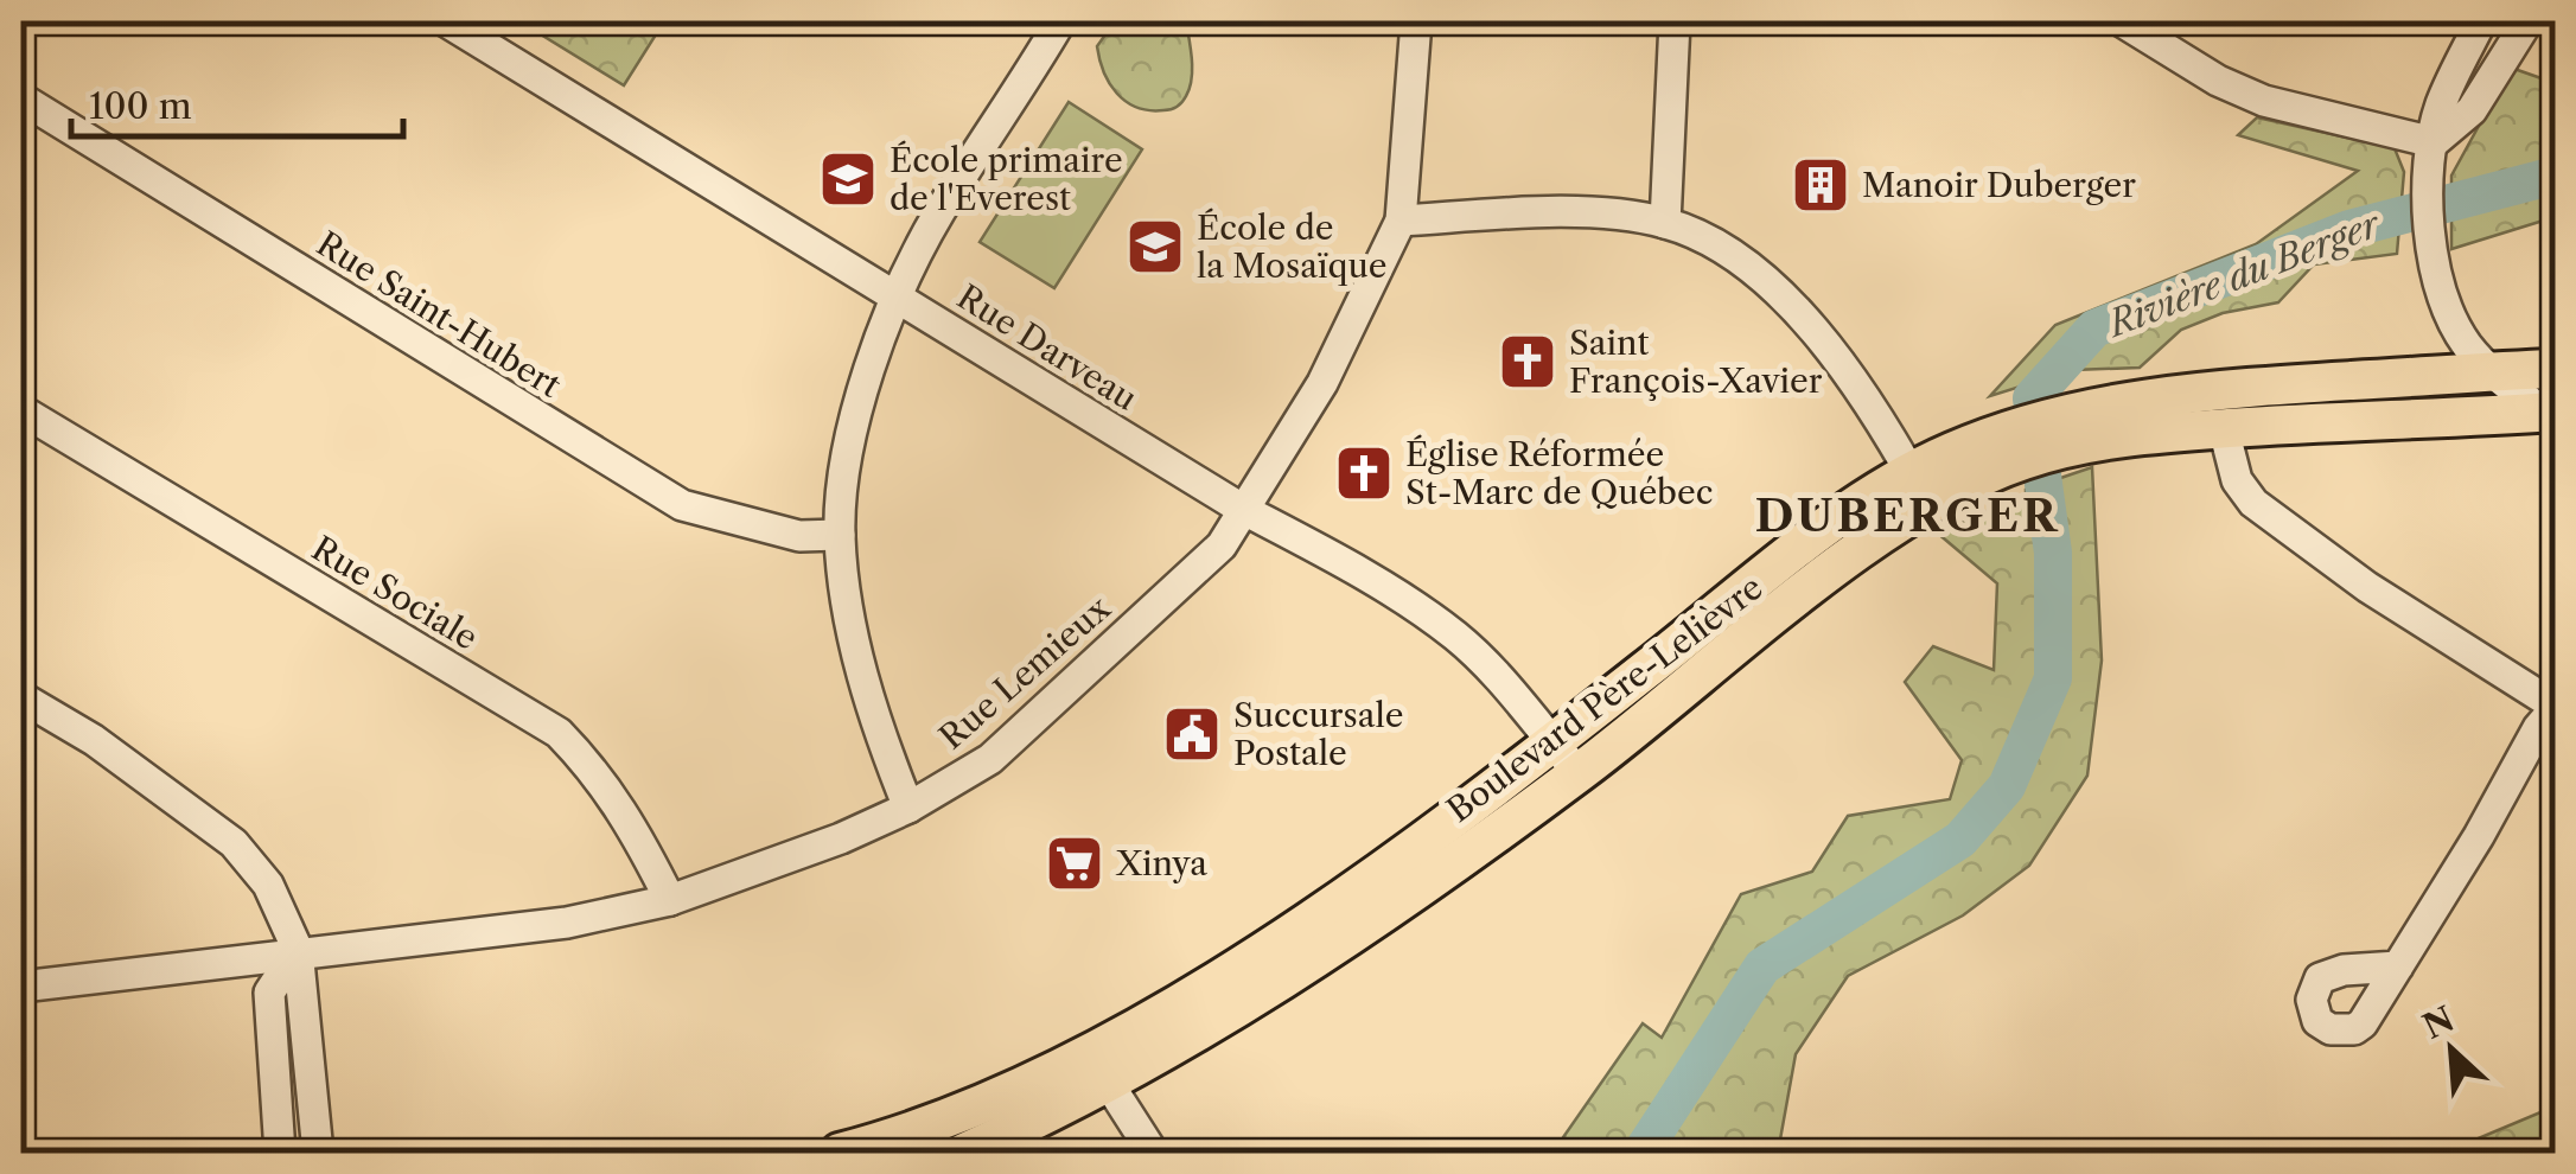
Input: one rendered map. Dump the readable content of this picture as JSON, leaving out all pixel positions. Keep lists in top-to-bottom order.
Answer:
{
  "streets": {
    "main road": ["Boulevard Père-Lelièvre"],
    "street": [
      "Rue Saint-Hubert",
      "Rue Darveau",
      "Rue Sociale",
      "Rue Lemieux"
    ]
  },
  "crossings": [
    ["Rue Darveau", "Rue Lemieux"],
    ["Rue Darveau", "Boulevard Père-Lelièvre"],
    ["Rue Sociale", "Rue Lemieux"]
  ],
  "districts": ["DUBERGER"],
  "water": ["Rivière du Berger"],
  "places": {
    "school or university": ["École primaire de l'Everest", "École de la Mosaïque"],
    "building": ["Manoir Duberger"],
    "church": ["Saint François-Xavier", "Église Réformée St-Marc de Québec"],
    "public building": ["Succursale Postale"],
    "supermarket": ["Xinya"]
  },
  "scale_bar": "100 m",
  "north": "top left"
}
